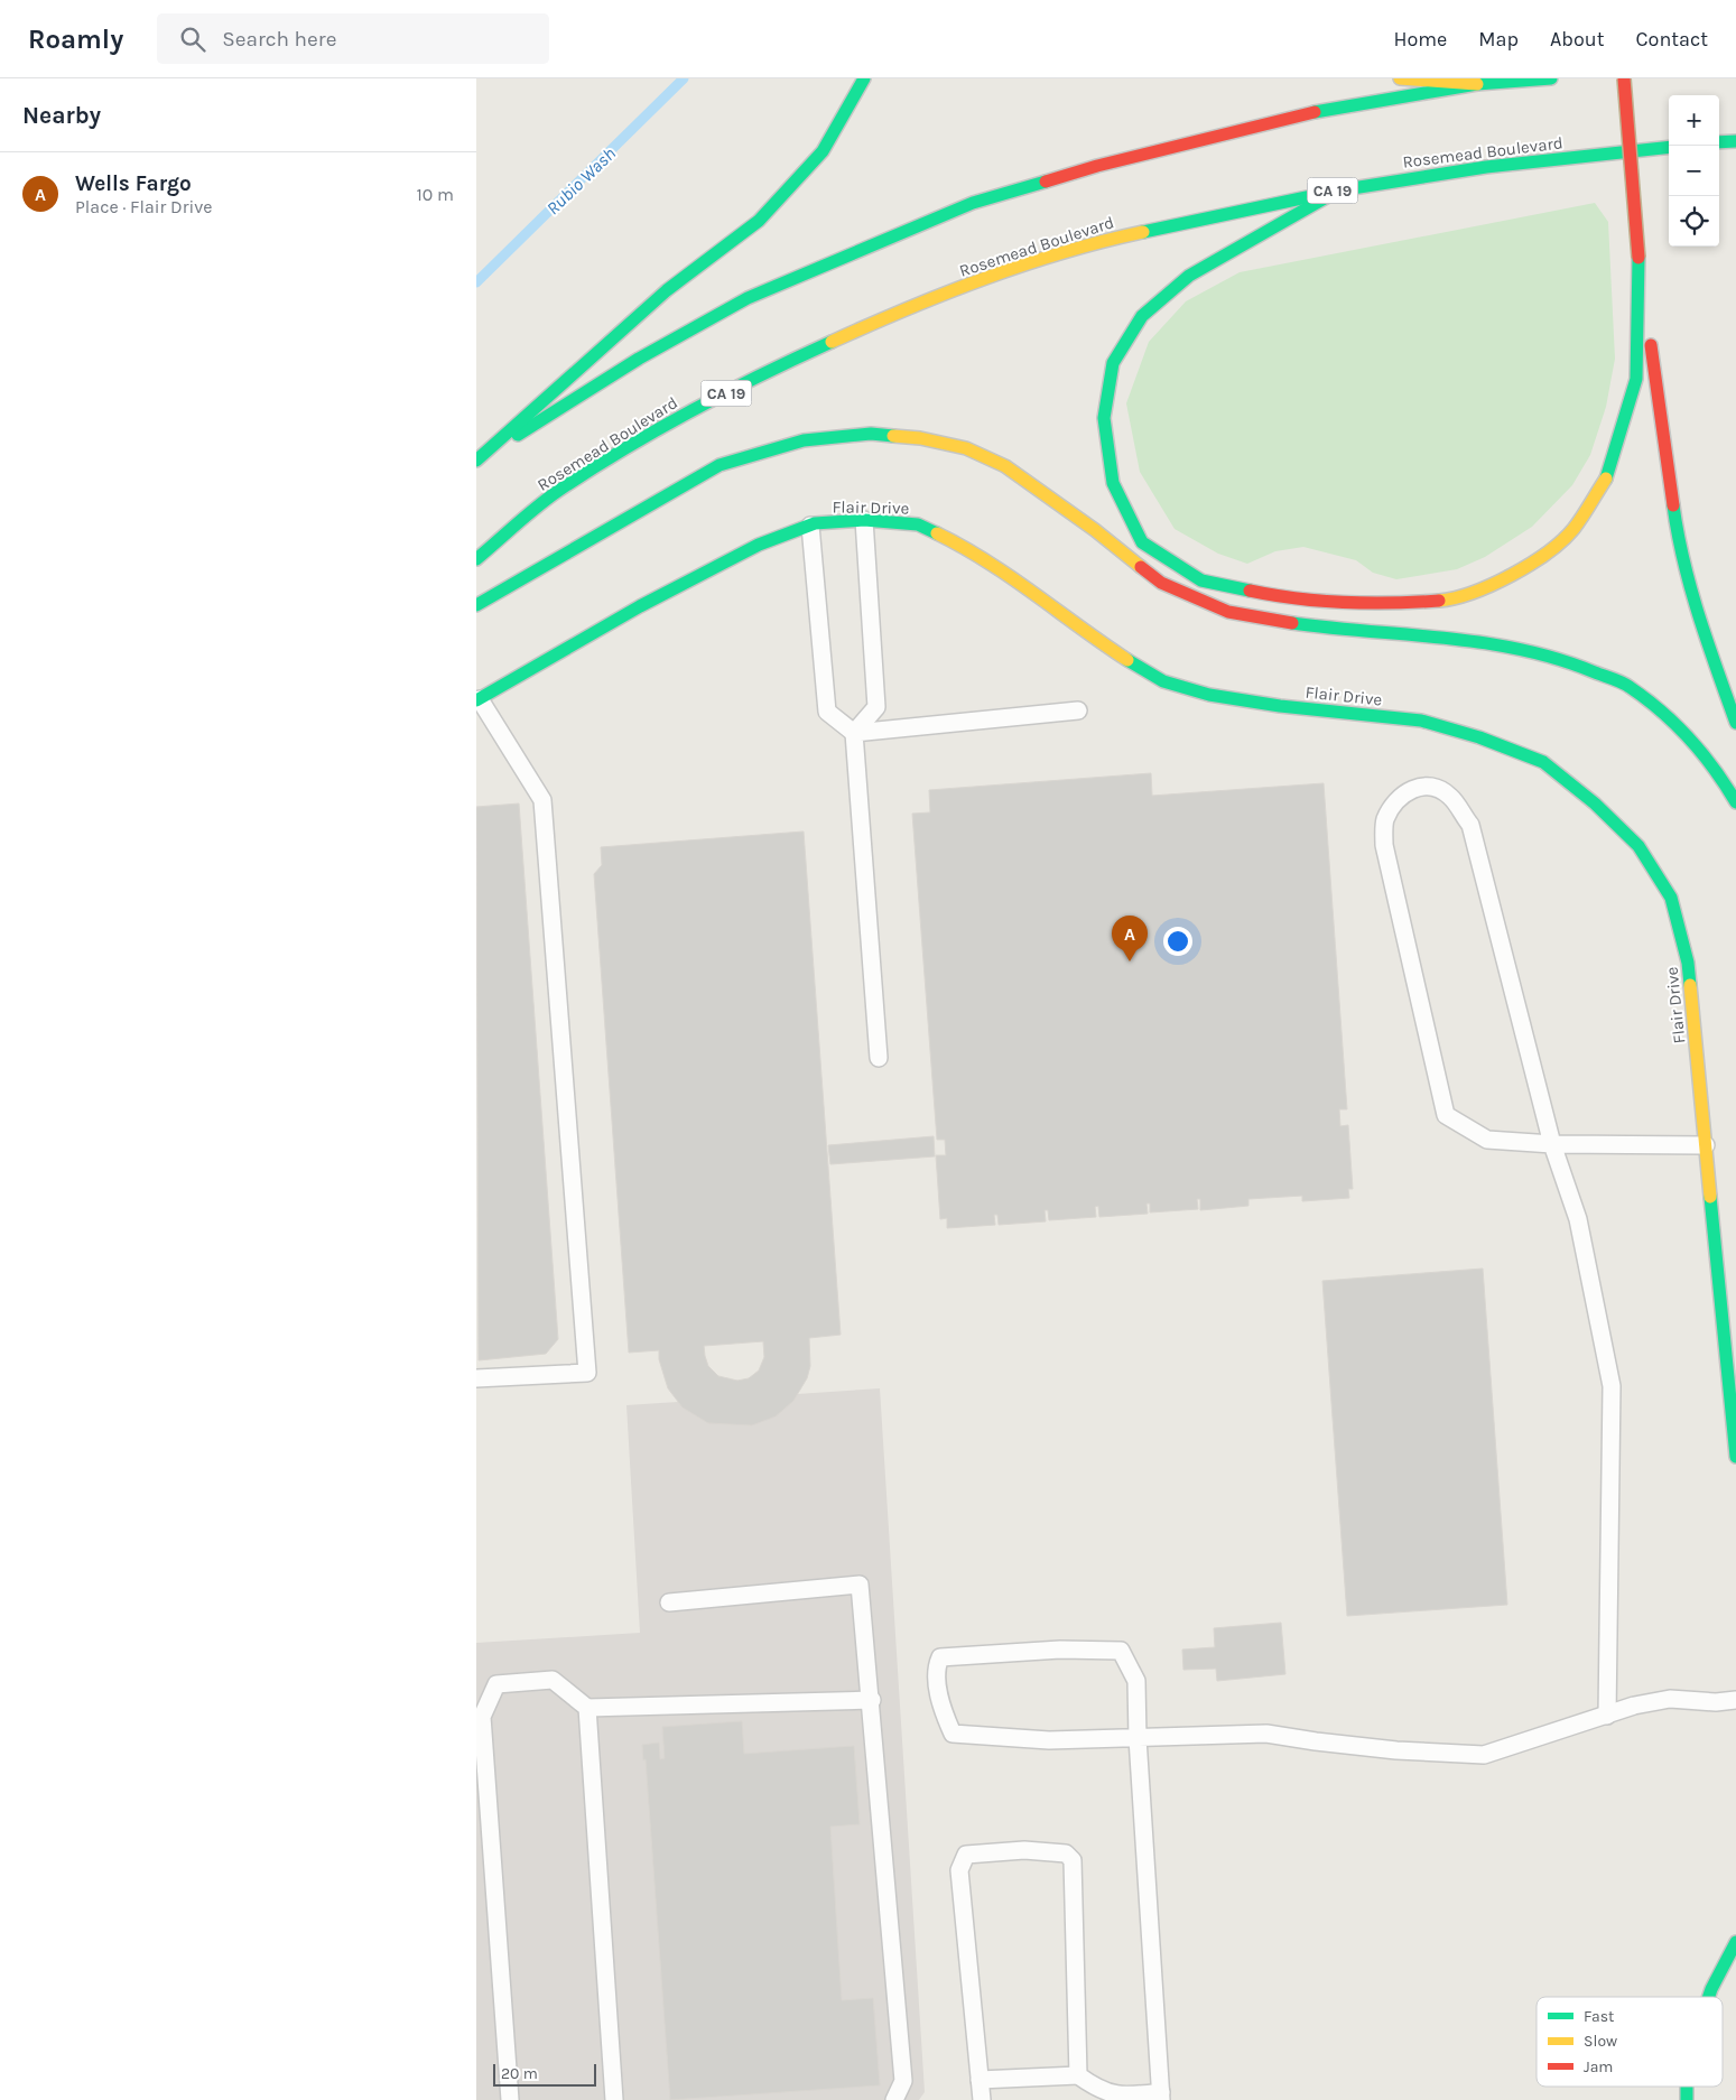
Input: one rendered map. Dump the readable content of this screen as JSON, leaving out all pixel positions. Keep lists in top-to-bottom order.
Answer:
{
  "streets": {
    "main road": ["Rosemead Boulevard", "CA 19", "Flair Drive"]
  },
  "water": ["Rubio Wash"],
  "legend": ["Fast", "Slow", "Jam"],
  "scale_bar": "20 m",
  "page": {
    "header": "Roamly",
    "search": "Search here",
    "nav": [
      "Home",
      "Map",
      "About",
      "Contact"
    ],
    "heading": "Nearby",
    "map_buttons": ["+", "−"],
    "list": [
      {
        "mark": "A",
        "name": "Wells Fargo",
        "note": "Place · Flair Drive",
        "value": "10 m"
      }
    ],
    "pins": "A",
    "scale": "20 m"
  }
}
